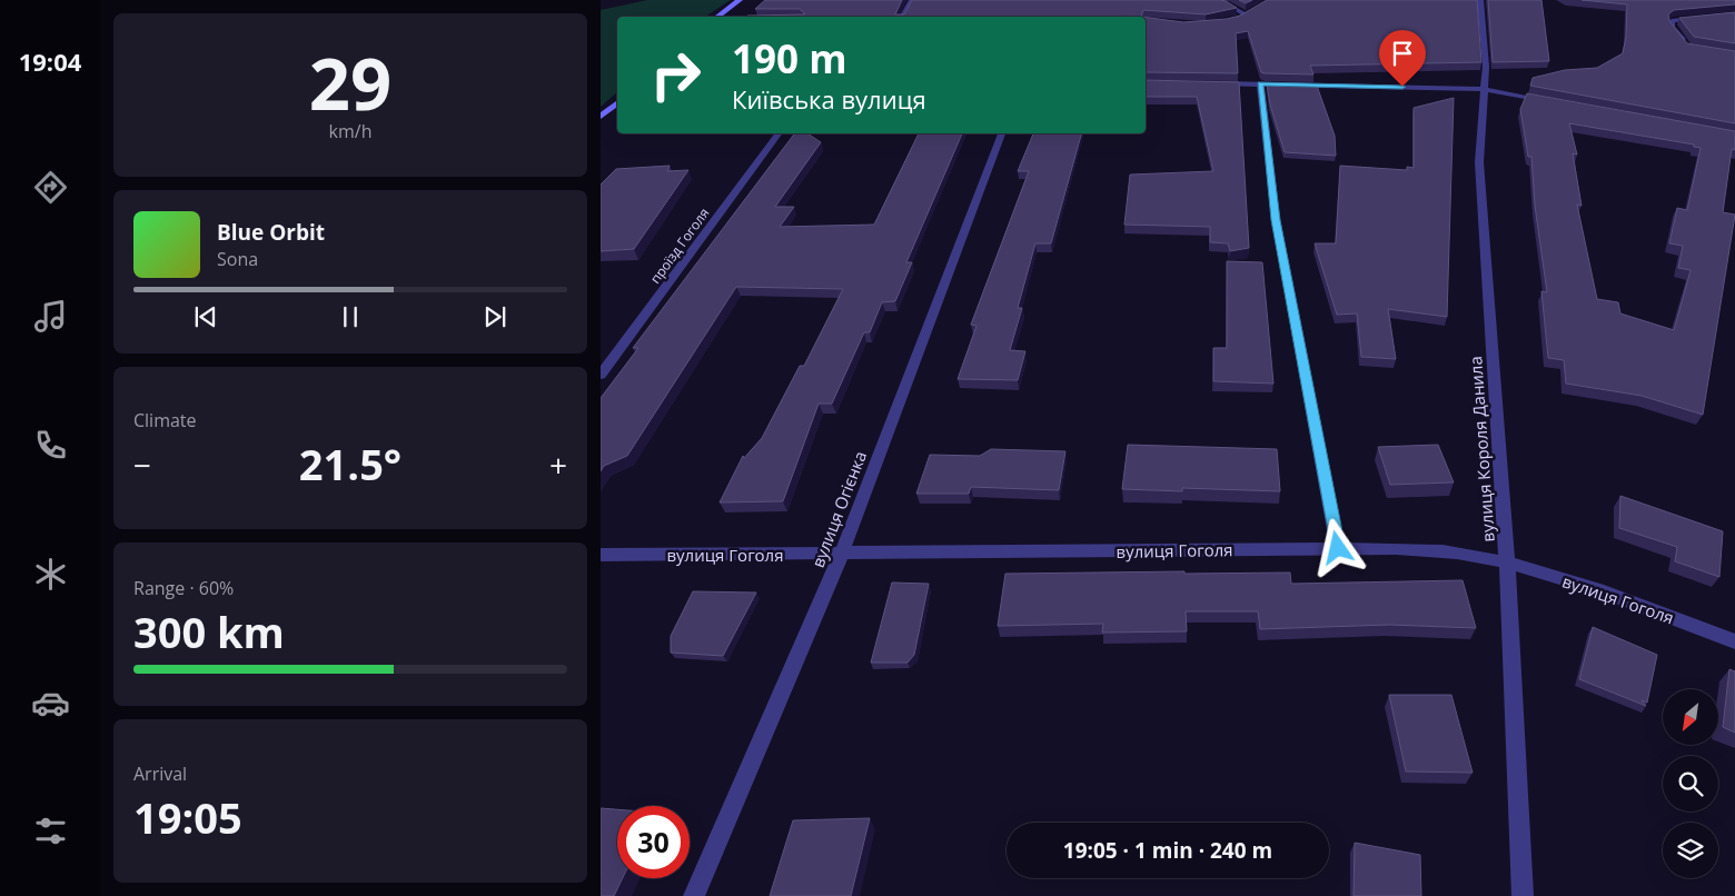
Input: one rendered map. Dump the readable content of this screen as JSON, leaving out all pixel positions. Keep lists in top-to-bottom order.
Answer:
{
  "streets": {
    "street": [
      "проїзд Гоголя",
      "вулиця Короля Данила",
      "вулиця Огієнка",
      "вулиця Гоголя"
    ]
  },
  "crossings": [
    ["вулиця Короля Данила", "вулиця Гоголя"],
    ["вулиця Огієнка", "вулиця Гоголя"]
  ],
  "north": "bottom left",
  "page": {
    "tabs": "19:04",
    "tile": [
      ["29", "km/h"],
      "Climate",
      ["Range · 60%", "300 km"],
      ["Arrival", "19:05"]
    ],
    "turn": ["190 m", "Київська вулиця"],
    "song": ["Blue Orbit", "Sona"],
    "heat": ["−", "21.5°", "+"],
    "limit": "30",
    "trip": "19:05 · 1 min · 240 m"
  }
}
